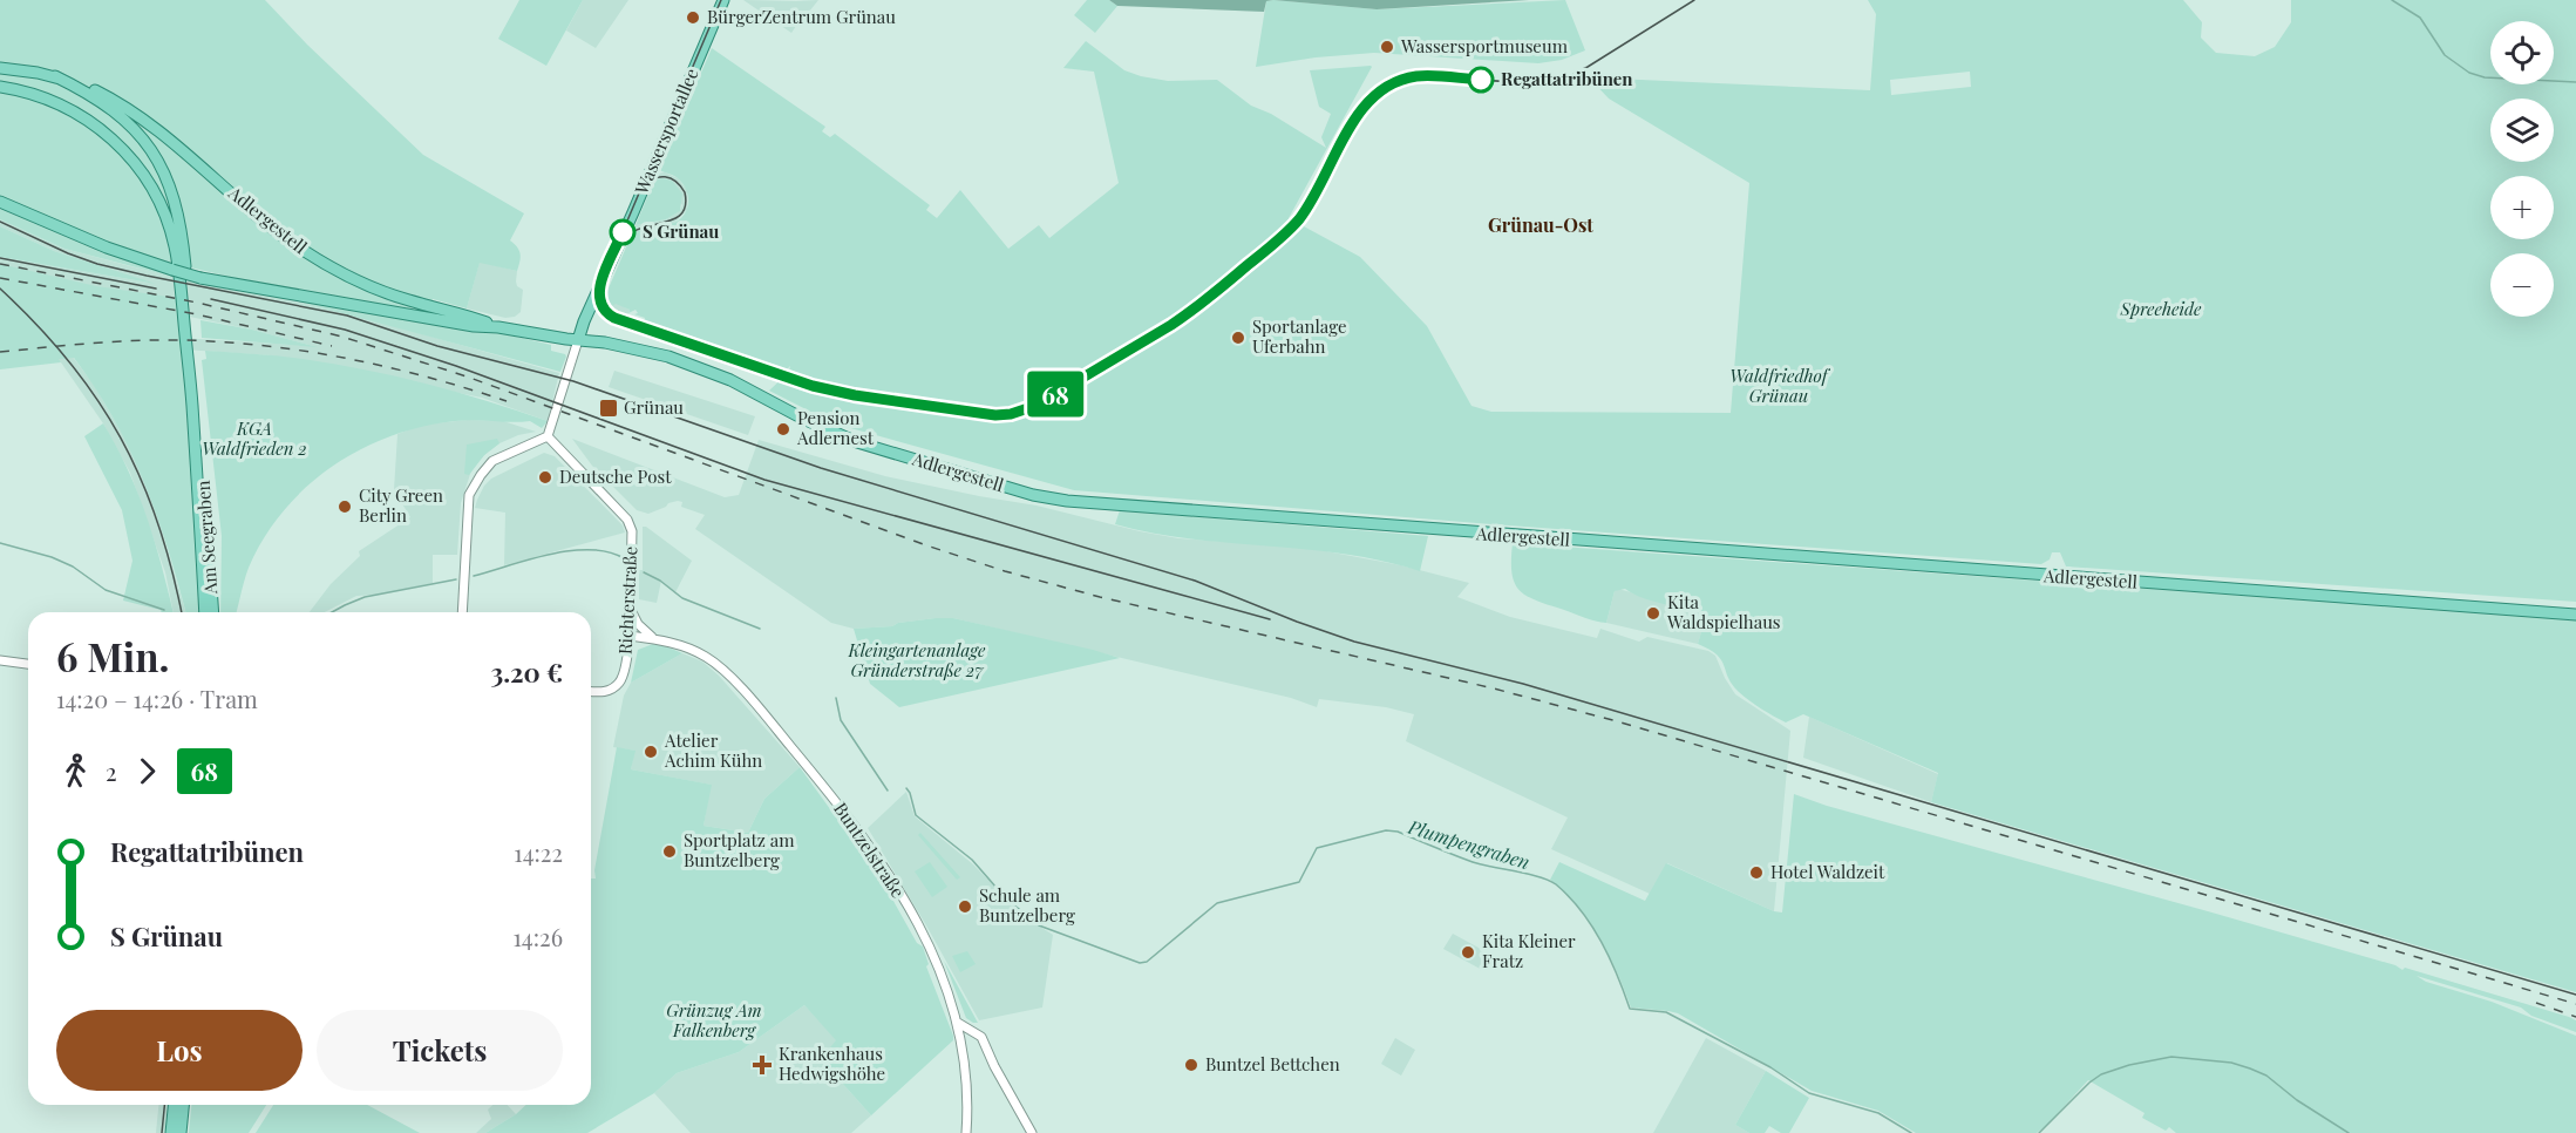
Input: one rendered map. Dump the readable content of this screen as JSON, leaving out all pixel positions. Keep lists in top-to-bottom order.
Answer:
{
  "streets": {
    "main road": ["Wassersportallee", "Adlergestell", "Am Seegraben"],
    "street": ["Richterstraße", "Buntzelstraße"]
  },
  "crossings": [
    ["Wassersportallee", "Adlergestell"],
    ["Adlergestell", "Am Seegraben"],
    ["Richterstraße", "Buntzelstraße"]
  ],
  "districts": ["Grünau-Ost"],
  "water": ["Plumpengraben"],
  "parks": [
    "Spreeheide",
    "Waldfriedhof Grünau",
    "KGA Waldfrieden 2",
    "Kleingartenanlage Gründerstraße 27",
    "Grünzug Am Falkenberg"
  ],
  "places": {
    "other": [
      "BürgerZentrum Grünau",
      "Wassersportmuseum",
      "Regattatribünen",
      "S Grünau",
      "Sportanlage Uferbahn",
      "Pension Adlernest",
      "Deutsche Post",
      "City Green Berlin",
      "Kita Waldspielhaus",
      "Atelier Achim Kühn",
      "Sportplatz am Buntzelberg",
      "Hotel Waldzeit",
      "Schule am Buntzelberg",
      "Kita Kleiner Fratz",
      "Buntzel Bettchen"
    ],
    "transit": ["Grünau"],
    "health": ["Krankenhaus Hedwigshöhe"]
  },
  "lines": ["tram line 68"],
  "page": {
    "on_map": "68",
    "map_buttons": ["+", "−"],
    "heading": ["6 Min.", "14:20 – 14:26 · Tram", "3.20 €"],
    "legs": ["2", "68"],
    "list": [
      {
        "name": "Regattatribünen",
        "value": "14:22"
      },
      {
        "name": "S Grünau",
        "value": "14:26"
      }
    ],
    "buttons": ["Los", "Tickets"]
  }
}
